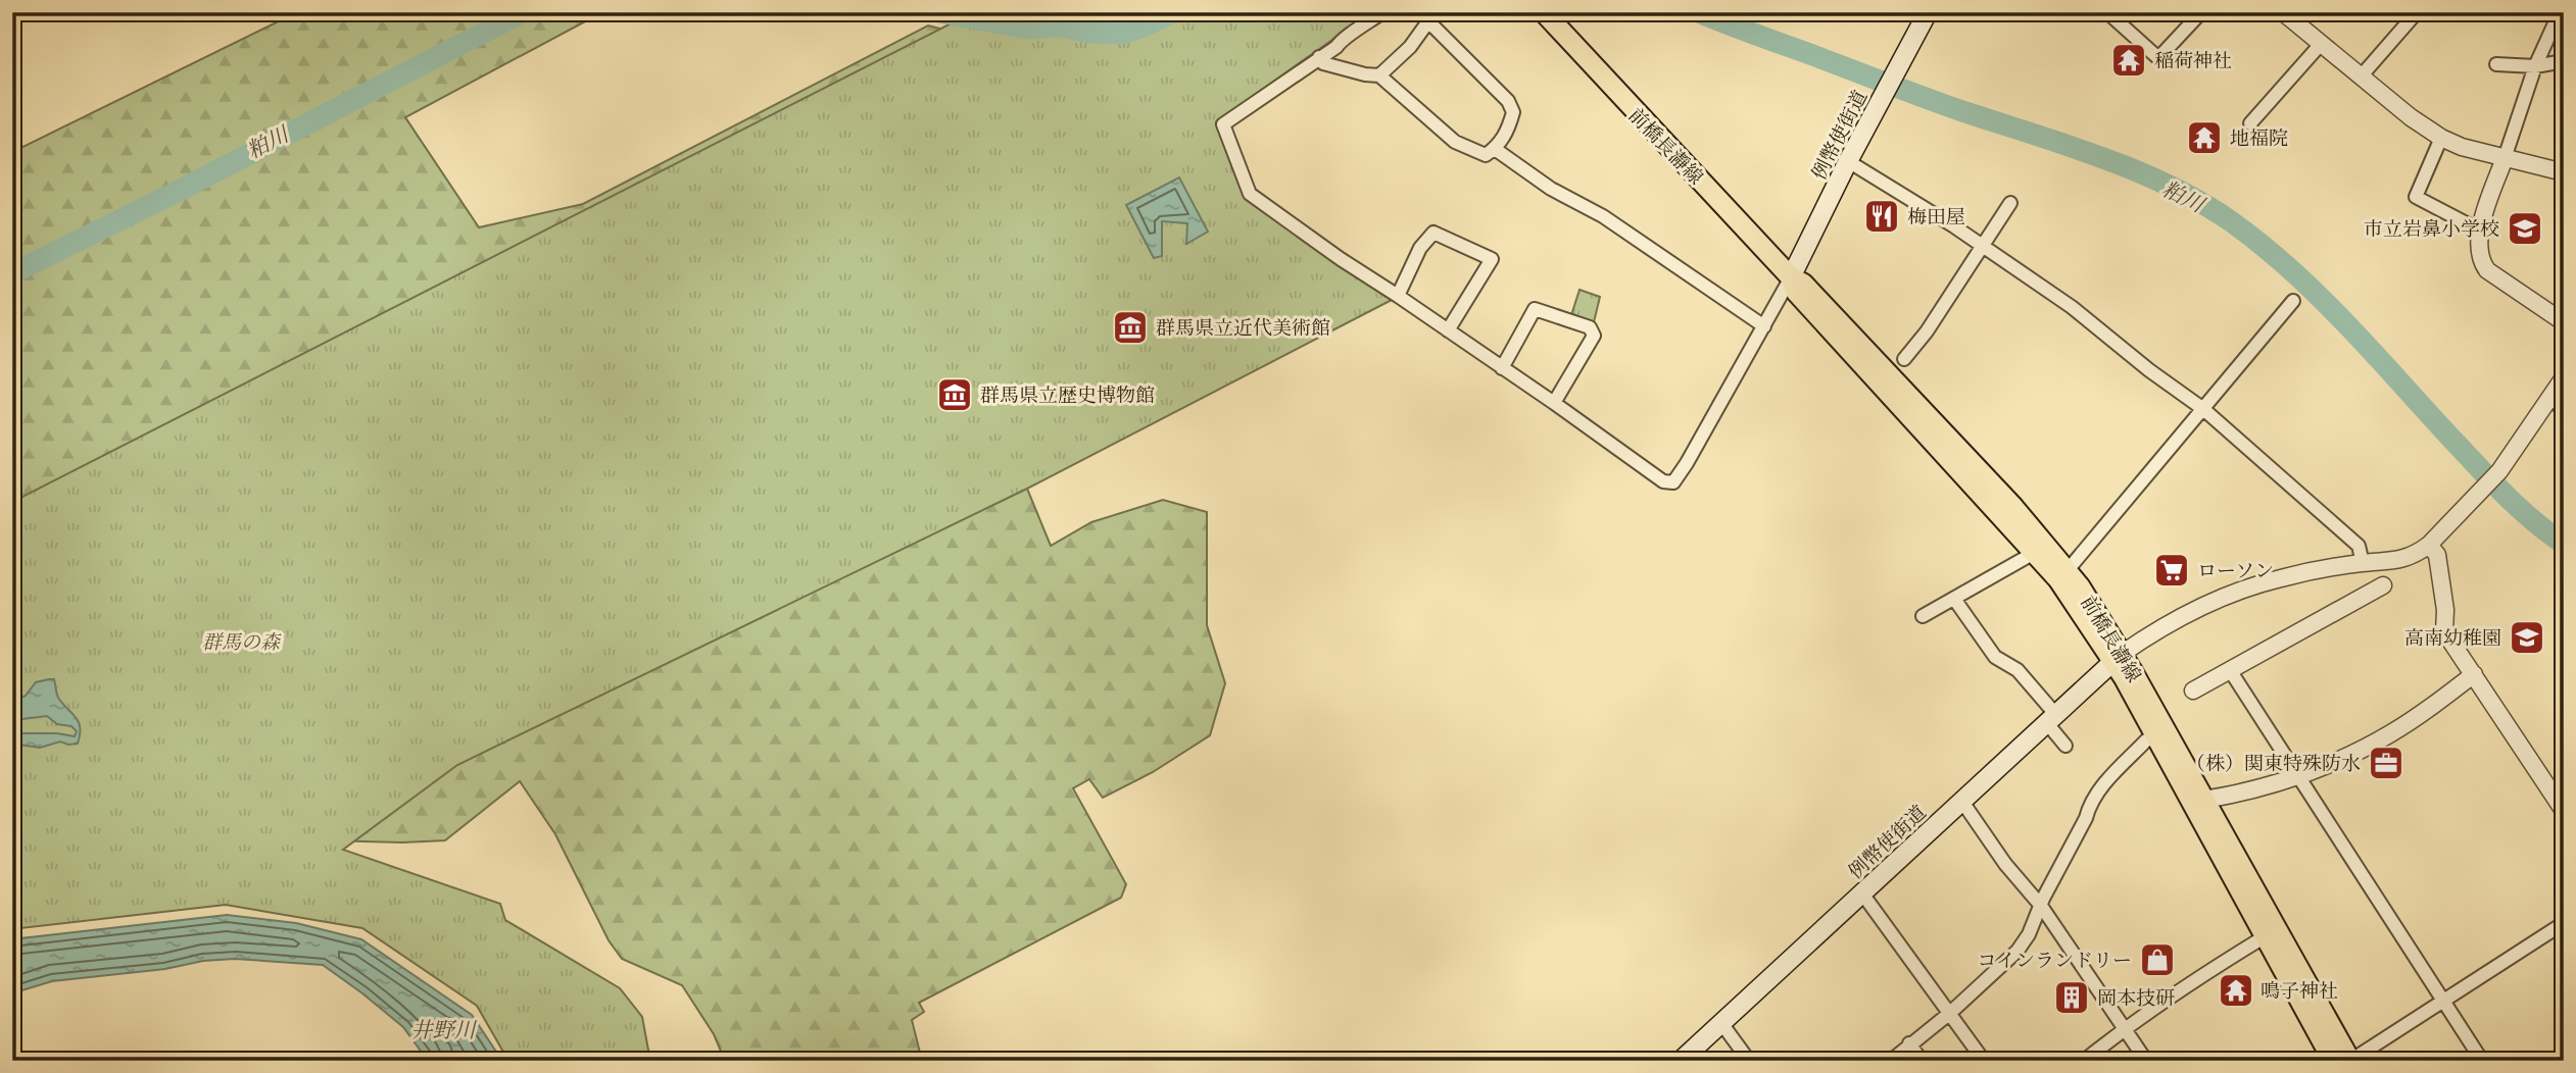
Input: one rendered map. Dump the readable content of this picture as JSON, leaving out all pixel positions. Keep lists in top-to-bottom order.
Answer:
{
  "streets": {
    "main road": ["例幣使街道", "前橋長瀞線"]
  },
  "crossings": [
    ["例幣使街道", "前橋長瀞線"]
  ],
  "water": ["粕川", "井野川"],
  "parks": ["群馬の森"],
  "places": {
    "temple": ["稲荷神社", "地福院", "鳴子神社"],
    "restaurant": ["梅田屋"],
    "school or university": ["市立岩鼻小学校", "高南幼稚園"],
    "museum": ["群馬県立近代美術館", "群馬県立歴史博物館"],
    "supermarket": ["ローソン"],
    "office": ["（株）関東特殊防水"],
    "shop": ["コインランドリー"],
    "building": ["岡本技研"]
  }
}
